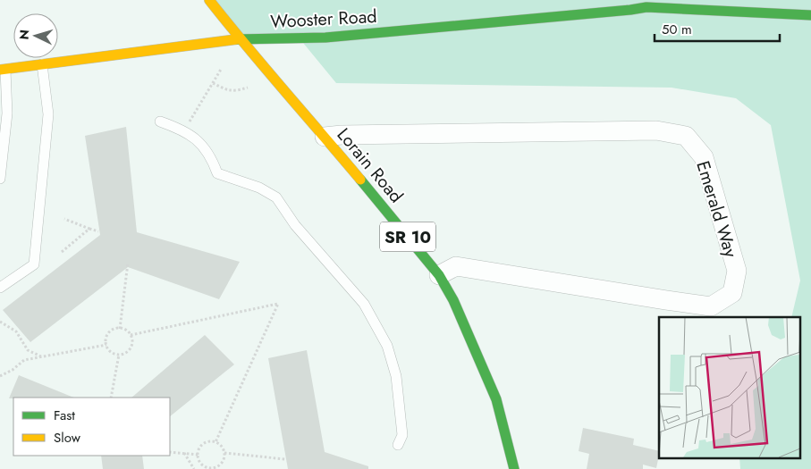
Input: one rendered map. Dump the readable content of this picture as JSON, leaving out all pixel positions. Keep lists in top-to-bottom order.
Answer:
{
  "streets": {
    "main road": ["Wooster Road", "Lorain Road", "SR 10"],
    "street": ["Emerald Way"]
  },
  "crossings": [
    ["Wooster Road", "Lorain Road"],
    ["Lorain Road", "Emerald Way"]
  ],
  "legend": ["Fast", "Slow"],
  "scale_bar": "50 m",
  "north": "left"
}
